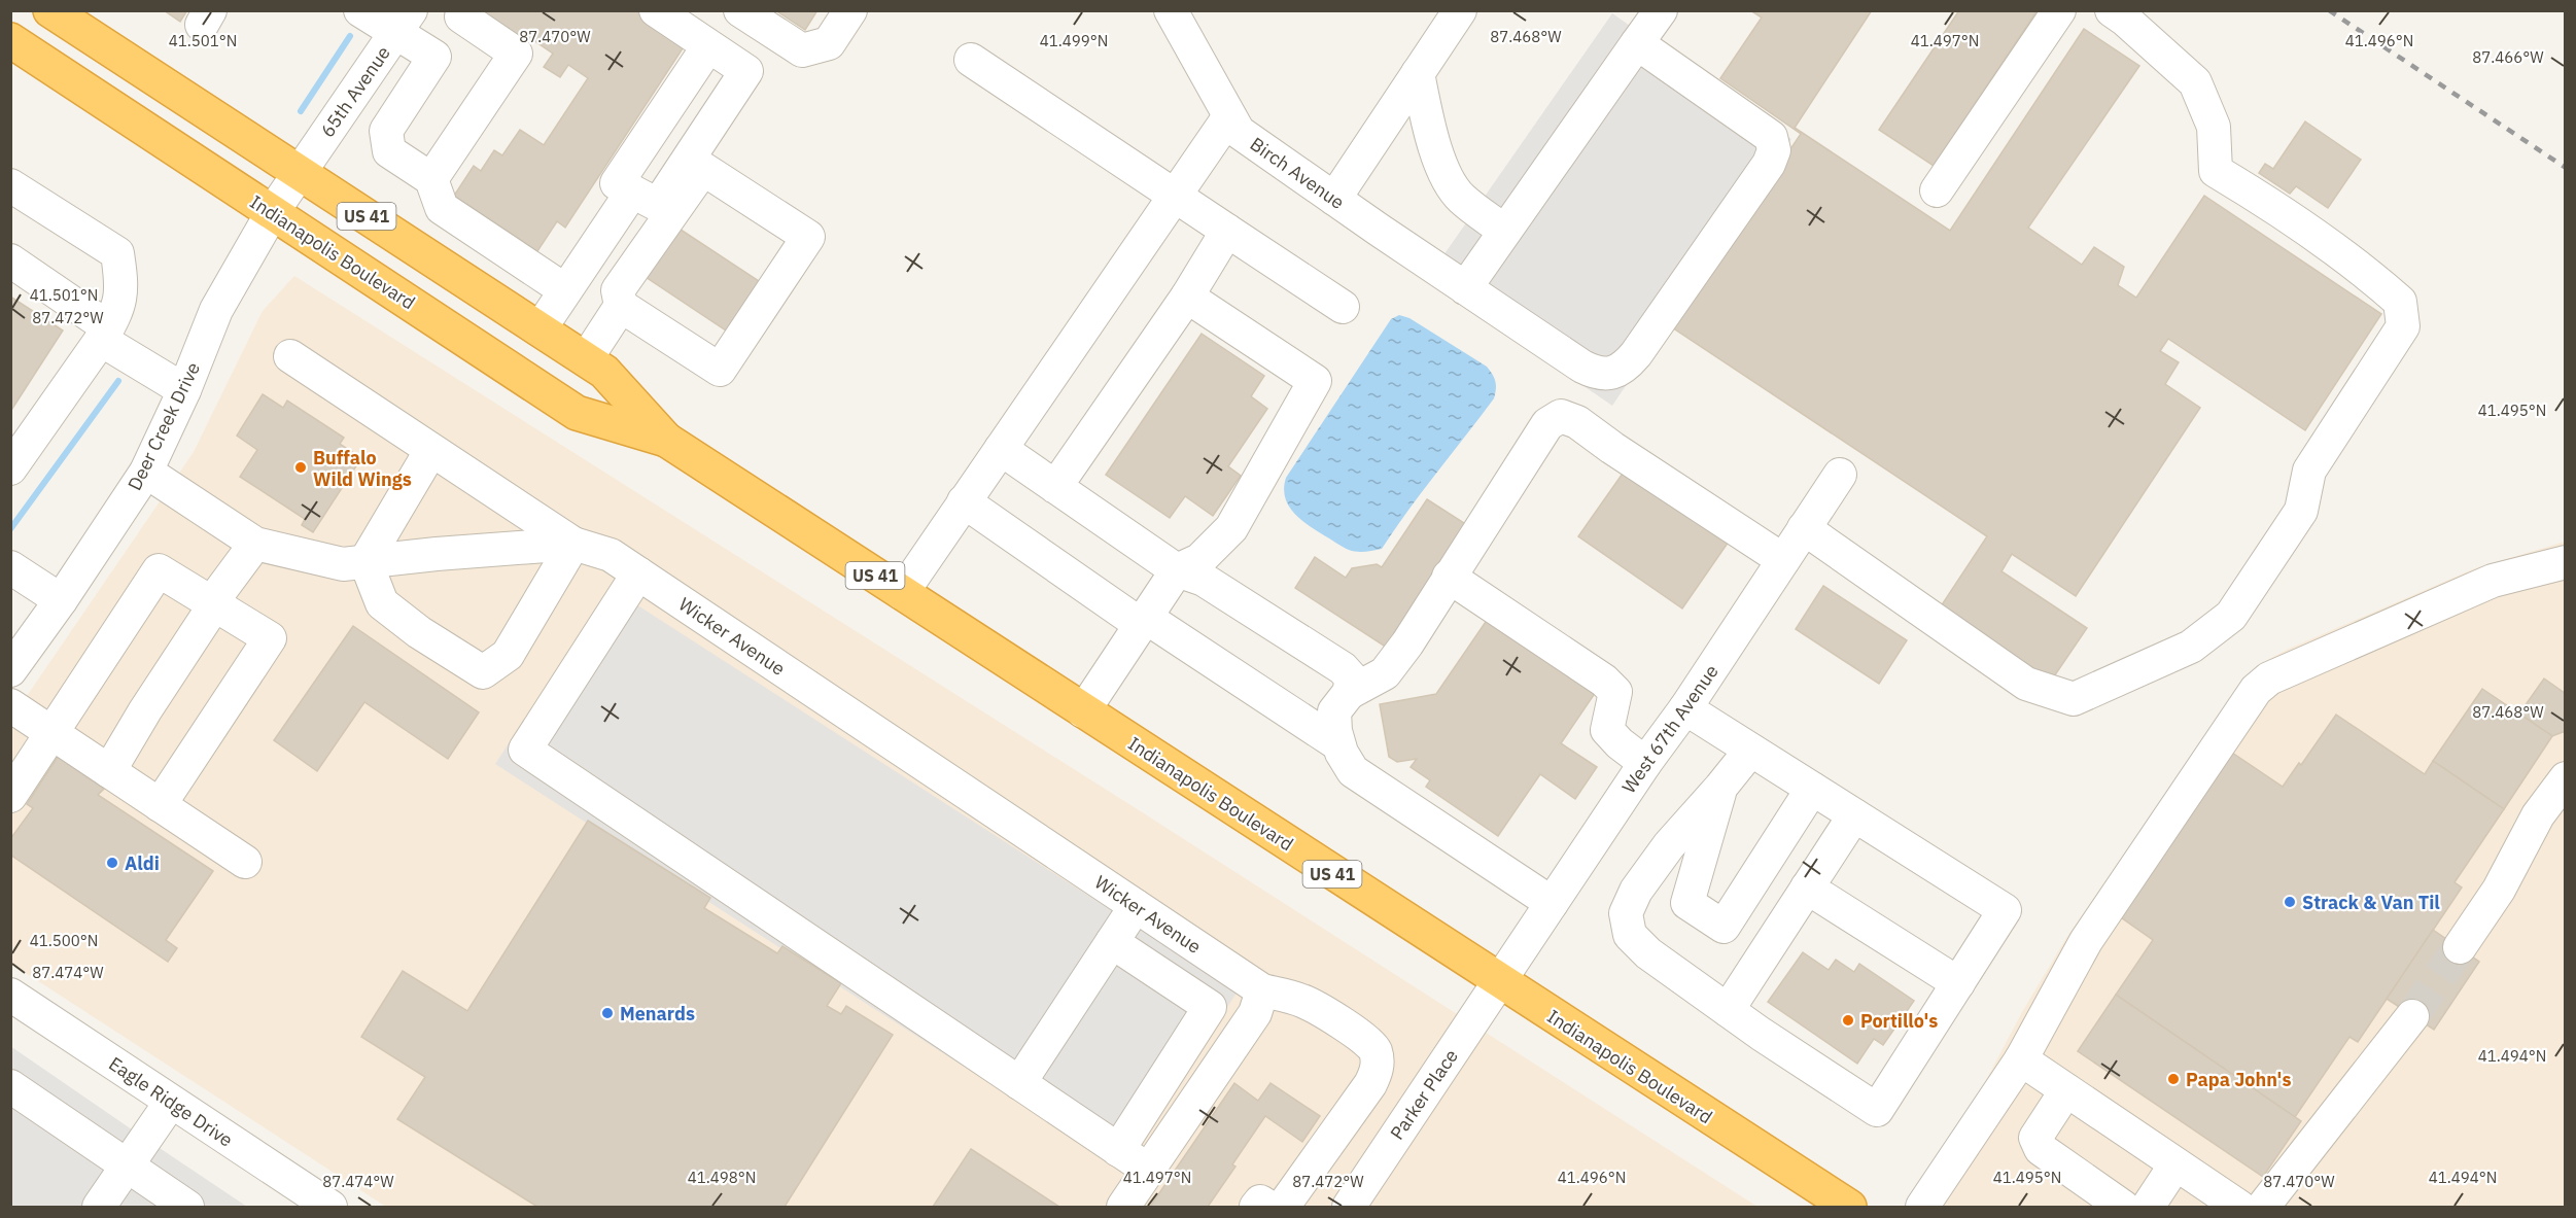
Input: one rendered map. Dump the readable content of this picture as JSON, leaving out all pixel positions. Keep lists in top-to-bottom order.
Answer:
{
  "streets": {
    "highway": ["US 41", "Indianapolis Boulevard"],
    "street": [
      "65th Avenue",
      "Birch Avenue",
      "Deer Creek Drive",
      "Wicker Avenue",
      "West 67th Avenue",
      "Parker Place",
      "Eagle Ridge Drive"
    ]
  },
  "crossings": [
    ["65th Avenue", "Indianapolis Boulevard"],
    ["65th Avenue", "Deer Creek Drive"],
    ["Indianapolis Boulevard", "Deer Creek Drive"],
    ["Indianapolis Boulevard", "West 67th Avenue"],
    ["Indianapolis Boulevard", "Parker Place"],
    ["Deer Creek Drive", "Wicker Avenue"],
    ["West 67th Avenue", "Parker Place"]
  ],
  "places": [
    "Buffalo Wild Wings",
    "Aldi",
    "Strack & Van Til",
    "Menards",
    "Portillo's",
    "Papa John's"
  ],
  "coordinates": [
    "87.470°W",
    "87.468°W",
    "41.501°N",
    "41.499°N",
    "41.497°N",
    "41.496°N",
    "87.466°W",
    "87.472°W",
    "41.495°N",
    "41.500°N",
    "87.474°W",
    "41.494°N",
    "41.498°N"
  ]
}
